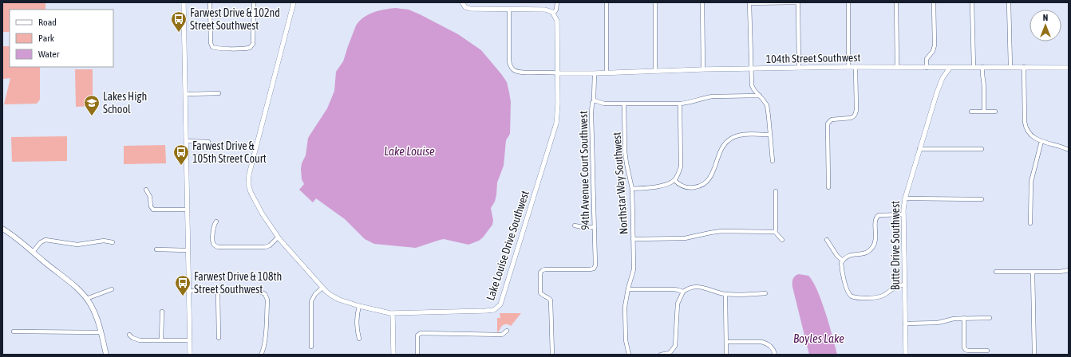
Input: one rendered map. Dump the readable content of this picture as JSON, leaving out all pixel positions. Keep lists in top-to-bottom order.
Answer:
{
  "streets": {
    "street": [
      "104th Street Southwest",
      "94th Avenue Court Southwest",
      "Northstar Way Southwest",
      "Lake Louise Drive Southwest",
      "Butte Drive Southwest"
    ]
  },
  "crossings": [
    ["104th Street Southwest", "94th Avenue Court Southwest"],
    ["104th Street Southwest", "Lake Louise Drive Southwest"],
    ["104th Street Southwest", "Butte Drive Southwest"]
  ],
  "water": ["Lake Louise", "Boyles Lake"],
  "places": {
    "bus stop": ["Farwest Drive & 102nd Street Southwest", "Farwest Drive & 105th Street Court", "Farwest Drive & 108th Street Southwest"],
    "school or university": ["Lakes High School"]
  },
  "legend": ["Road", "Park", "Water"],
  "north": "top"
}
